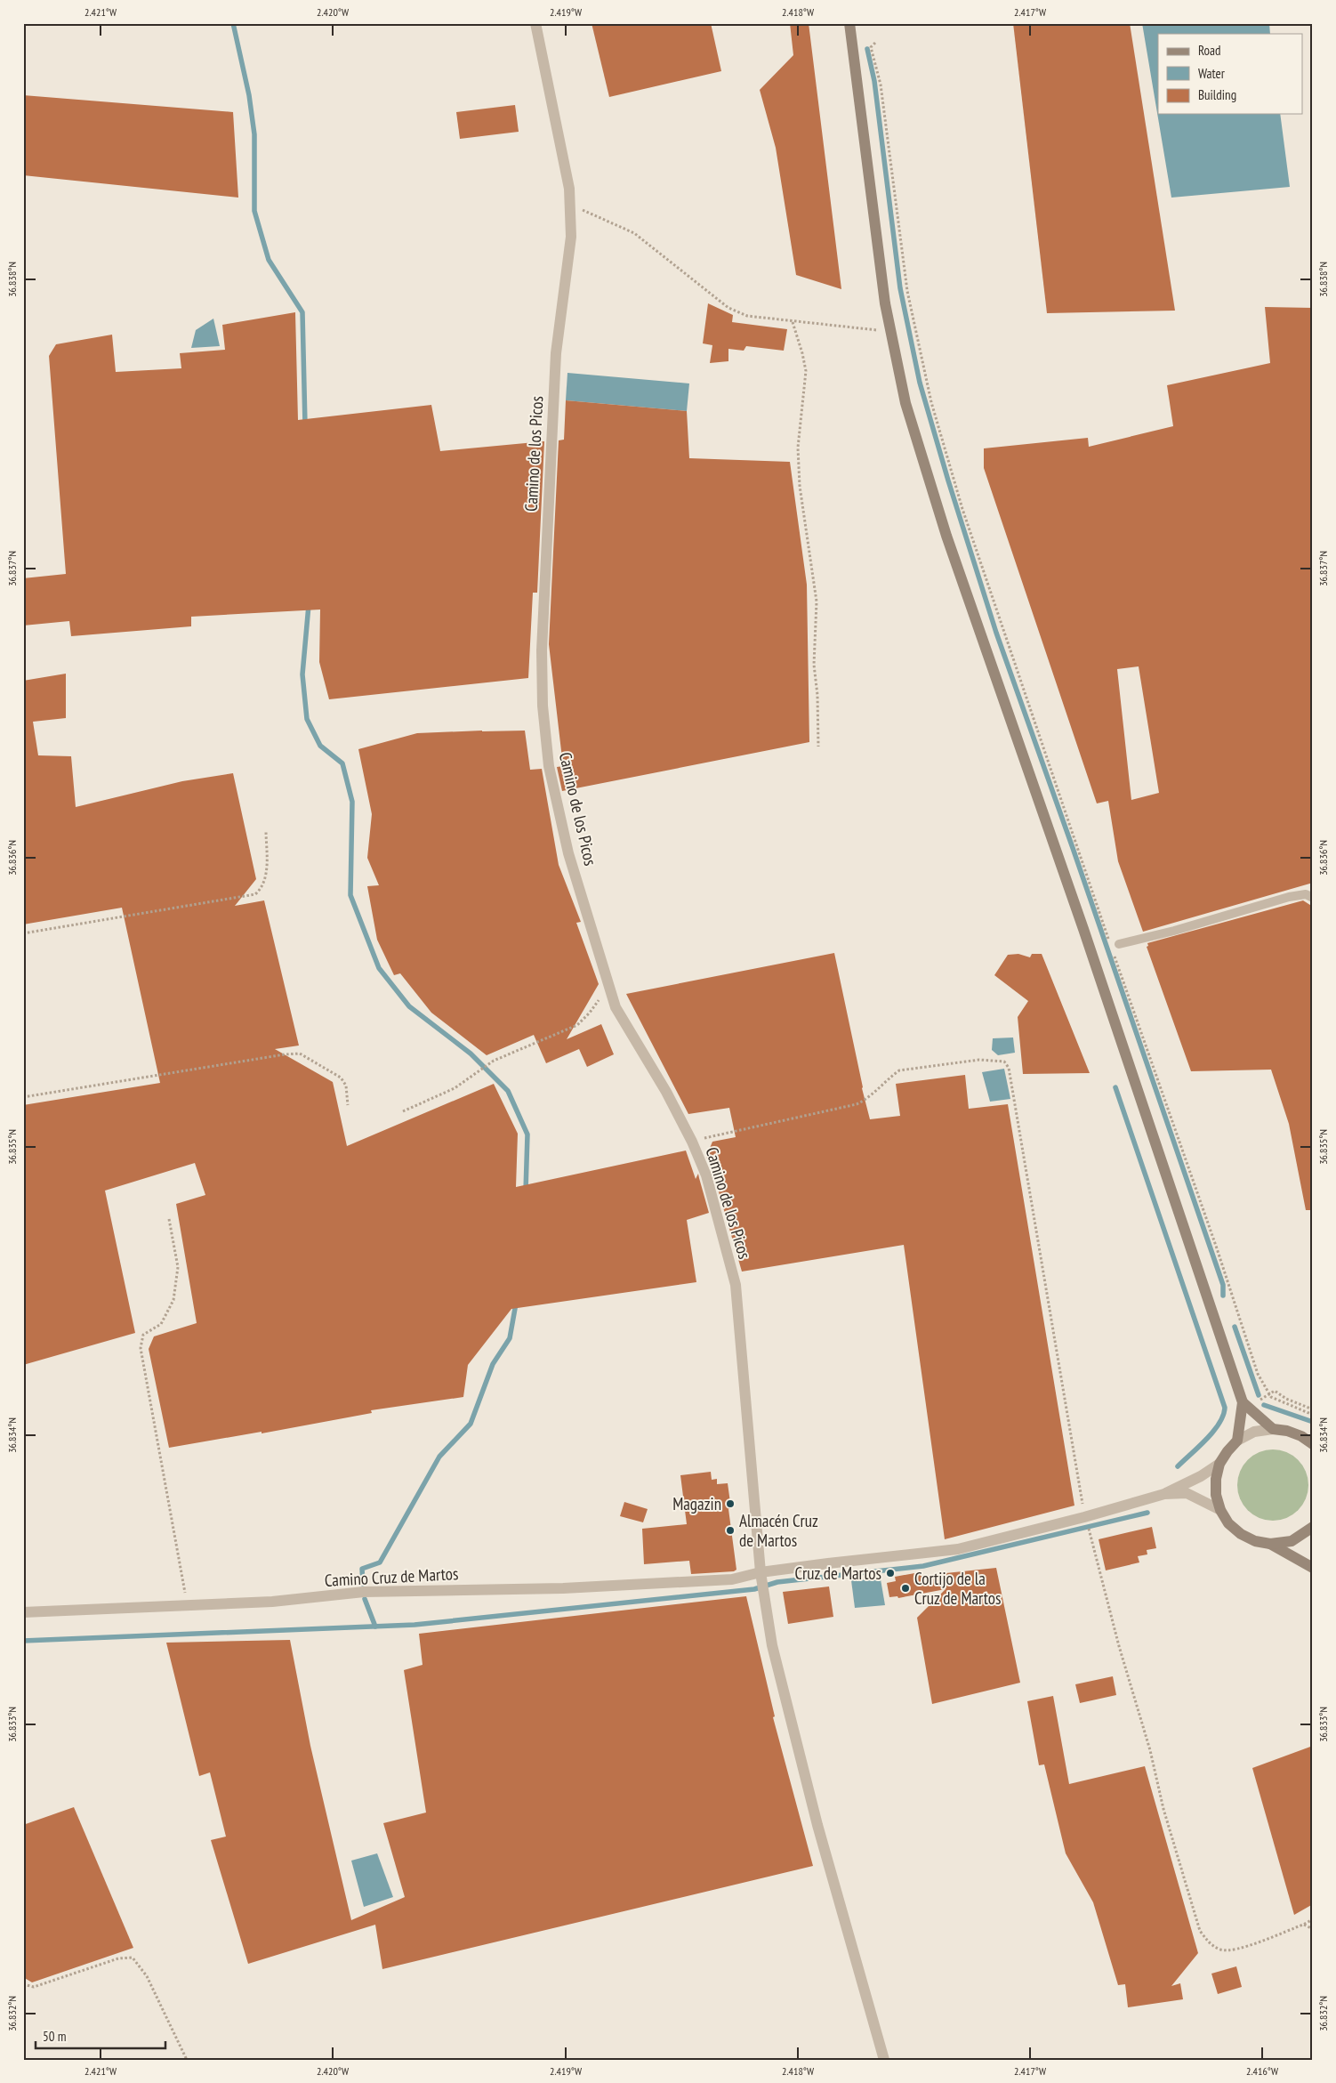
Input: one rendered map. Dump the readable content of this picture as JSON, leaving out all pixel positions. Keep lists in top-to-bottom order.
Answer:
{
  "streets": {
    "street": ["Camino de los Picos", "Camino Cruz de Martos"]
  },
  "crossings": [
    ["Camino de los Picos", "Camino Cruz de Martos"]
  ],
  "places": [
    "Magazin",
    "Almacén Cruz de Martos",
    "Cruz de Martos",
    "Cortijo de la Cruz de Martos"
  ],
  "legend": ["Road", "Water", "Building"],
  "scale_bar": "50 m",
  "coordinates": [
    "2.421°W",
    "2.420°W",
    "2.419°W",
    "2.418°W",
    "2.417°W",
    "36.838°N",
    "36.837°N",
    "36.836°N",
    "36.835°N",
    "36.834°N",
    "36.833°N",
    "36.832°N",
    "2.416°W"
  ]
}
